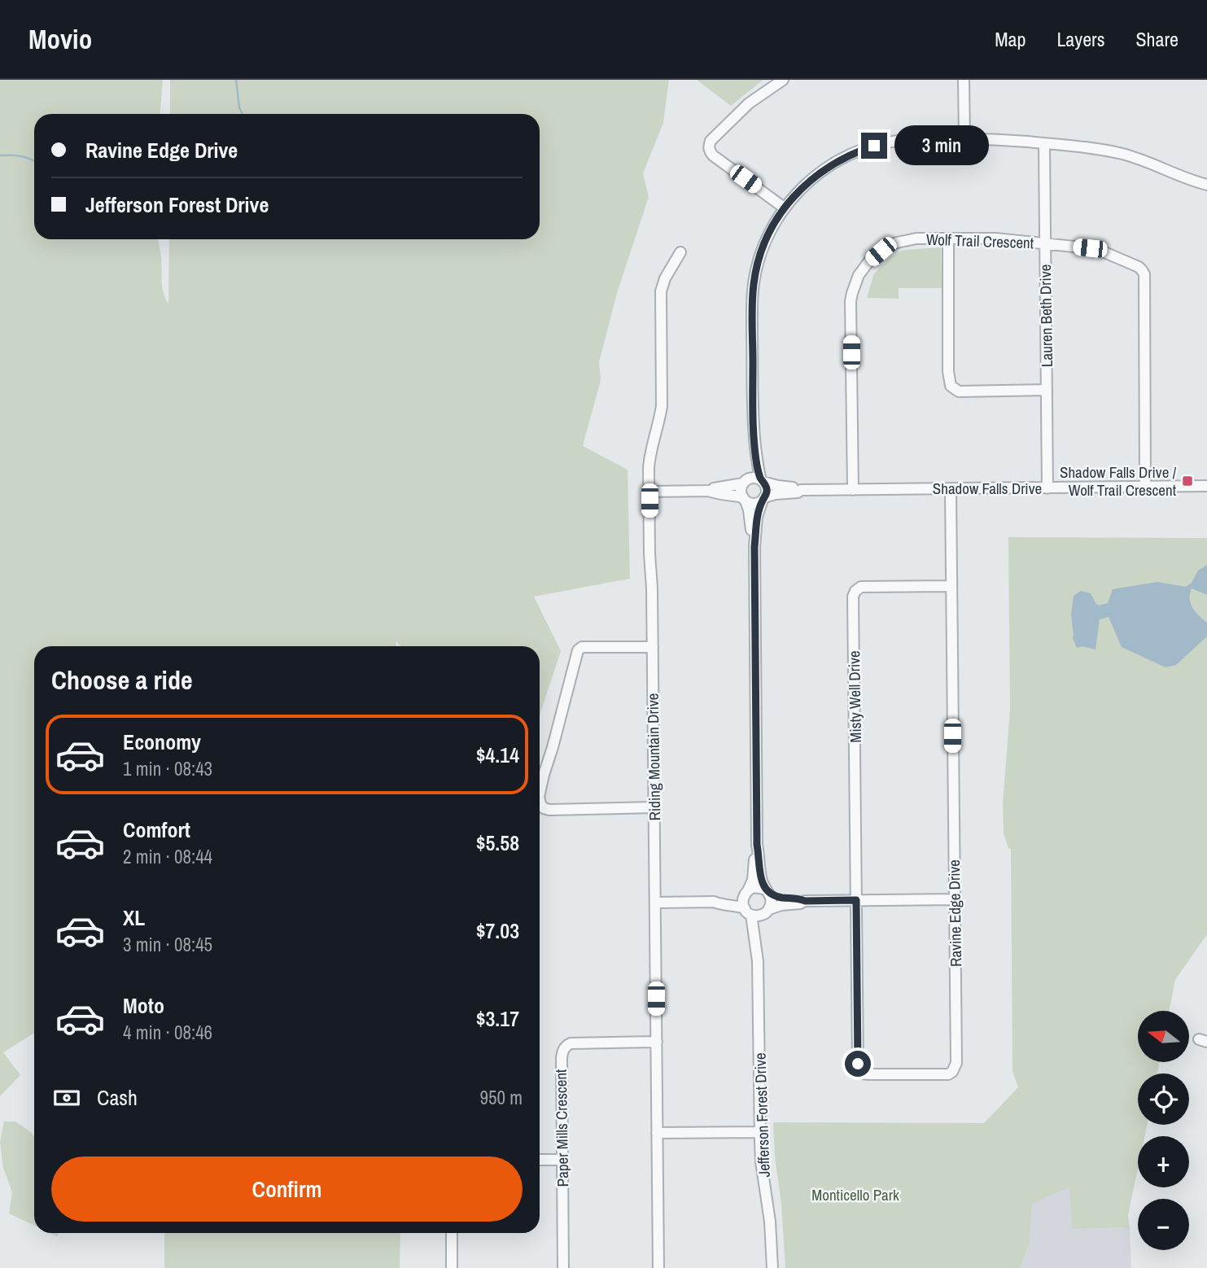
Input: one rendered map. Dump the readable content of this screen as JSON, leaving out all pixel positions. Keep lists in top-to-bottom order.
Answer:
{
  "streets": {
    "street": [
      "Wolf Trail Crescent",
      "Lauren Beth Drive",
      "Shadow Falls Drive",
      "Misty Well Drive",
      "Riding Mountain Drive",
      "Ravine Edge Drive",
      "Jefferson Forest Drive",
      "Paper Mills Crescent"
    ]
  },
  "crossings": [
    ["Wolf Trail Crescent", "Lauren Beth Drive"],
    ["Wolf Trail Crescent", "Shadow Falls Drive"],
    ["Lauren Beth Drive", "Shadow Falls Drive"],
    ["Shadow Falls Drive", "Ravine Edge Drive"],
    ["Misty Well Drive", "Ravine Edge Drive"],
    ["Riding Mountain Drive", "Paper Mills Crescent"]
  ],
  "parks": ["Monticello Park"],
  "places": {
    "transit": ["Shadow Falls Drive / Wolf Trail Crescent"]
  },
  "north": "left",
  "page": {
    "header": "Movio",
    "nav": ["Map", "Layers", "Share"],
    "banner": ["Ravine Edge Drive", "Jefferson Forest Drive"],
    "bubble": "3 min",
    "heading": "Choose a ride",
    "list": [
      {
        "name": "Economy",
        "note": "1 min · 08:43",
        "value": "$4.14"
      },
      {
        "name": "Comfort",
        "note": "2 min · 08:44",
        "value": "$5.58"
      },
      {
        "name": "XL",
        "note": "3 min · 08:45",
        "value": "$7.03"
      },
      {
        "name": "Moto",
        "note": "4 min · 08:46",
        "value": "$3.17"
      }
    ],
    "map_buttons": ["+", "−"],
    "pay": ["Cash", "950 m"],
    "buttons": "Confirm"
  }
}
